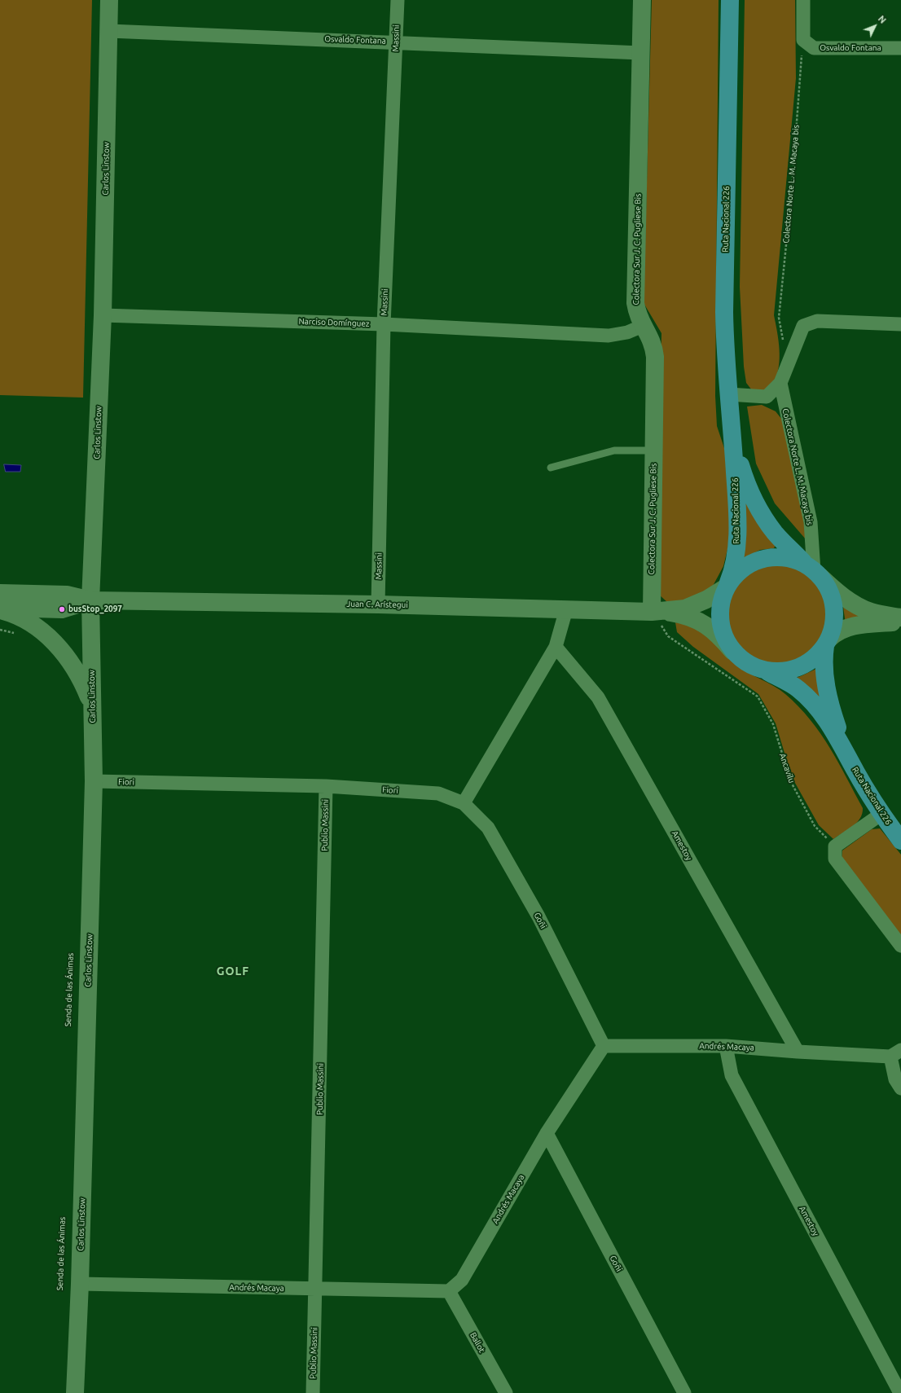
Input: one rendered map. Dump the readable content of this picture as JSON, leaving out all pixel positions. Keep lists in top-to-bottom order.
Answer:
{
  "streets": {
    "highway": ["Ruta Nacional 226"],
    "main road": ["Carlos Linstow", "Colectora Sur J. C. Pugliese Bis", "Juan C. Arístegui"],
    "street": [
      "Massini",
      "Osvaldo Fontana",
      "Colectora Norte L. M. Macaya bis",
      "Narciso Domínguez",
      "Fiori",
      "Publio Massini",
      "Amestoy",
      "Goñi",
      "Andrés Macaya",
      "Ballot"
    ],
    "path": ["Ancavilu"]
  },
  "crossings": [
    ["Massini", "Osvaldo Fontana"],
    ["Massini", "Narciso Domínguez"],
    ["Massini", "Juan C. Arístegui"],
    ["Osvaldo Fontana", "Carlos Linstow"],
    ["Osvaldo Fontana", "Colectora Norte L. M. Macaya bis"],
    ["Osvaldo Fontana", "Colectora Sur J. C. Pugliese Bis"],
    ["Carlos Linstow", "Narciso Domínguez"],
    ["Carlos Linstow", "Juan C. Arístegui"],
    ["Carlos Linstow", "Fiori"],
    ["Carlos Linstow", "Andrés Macaya"],
    ["Colectora Norte L. M. Macaya bis", "Ruta Nacional 226"],
    ["Colectora Norte L. M. Macaya bis", "Juan C. Arístegui"],
    ["Ruta Nacional 226", "Juan C. Arístegui"],
    ["Colectora Sur J. C. Pugliese Bis", "Narciso Domínguez"],
    ["Colectora Sur J. C. Pugliese Bis", "Juan C. Arístegui"],
    ["Colectora Sur J. C. Pugliese Bis", "Ancavilu"],
    ["Juan C. Arístegui", "Ancavilu"],
    ["Fiori", "Publio Massini"],
    ["Fiori", "Goñi"],
    ["Publio Massini", "Andrés Macaya"],
    ["Amestoy", "Andrés Macaya"],
    ["Goñi", "Andrés Macaya"],
    ["Andrés Macaya", "Ballot"]
  ],
  "districts": ["GOLF"],
  "places": ["busStop_2097"],
  "north": "top right"
}
